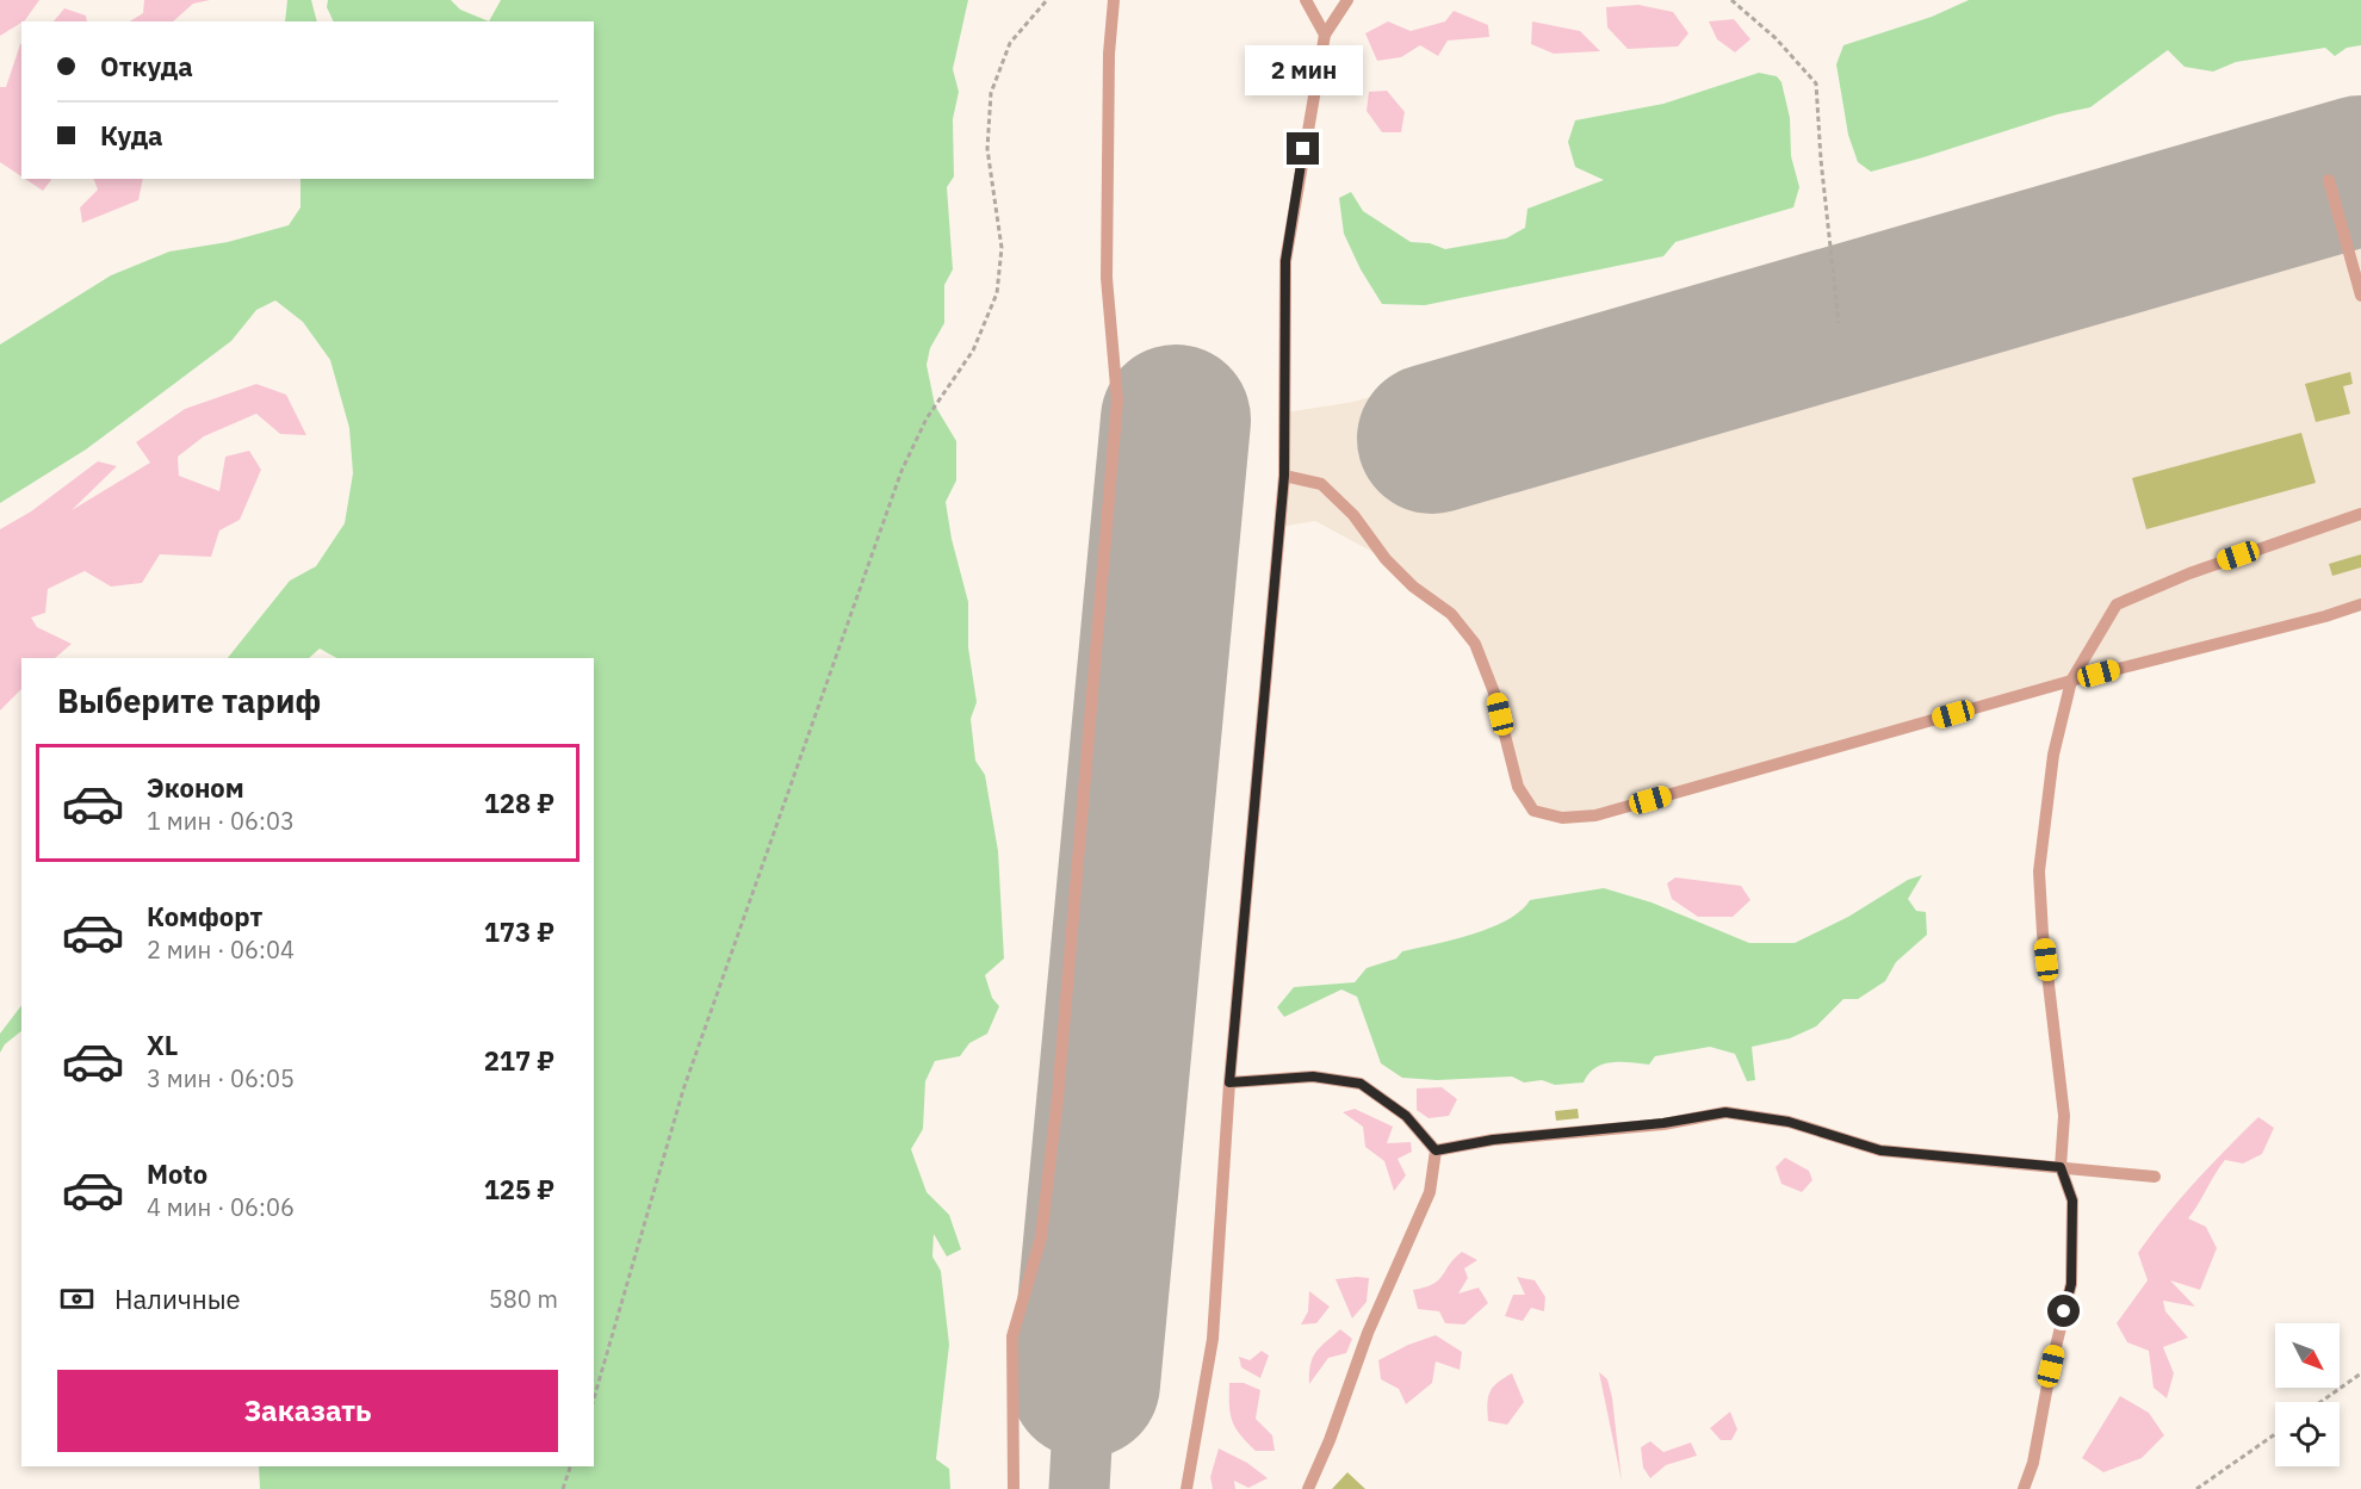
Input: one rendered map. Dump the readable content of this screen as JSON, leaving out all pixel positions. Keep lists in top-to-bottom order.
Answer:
{
  "north": "bottom right",
  "page": {
    "banner": ["Откуда", "Куда"],
    "bubble": "2 мин",
    "heading": "Выберите тариф",
    "list": [
      {
        "name": "Эконом",
        "note": "1 мин · 06:03",
        "value": "128 ₽"
      },
      {
        "name": "Комфорт",
        "note": "2 мин · 06:04",
        "value": "173 ₽"
      },
      {
        "name": "XL",
        "note": "3 мин · 06:05",
        "value": "217 ₽"
      },
      {
        "name": "Moto",
        "note": "4 мин · 06:06",
        "value": "125 ₽"
      }
    ],
    "pay": ["Наличные", "580 m"],
    "buttons": "Заказать"
  }
}
